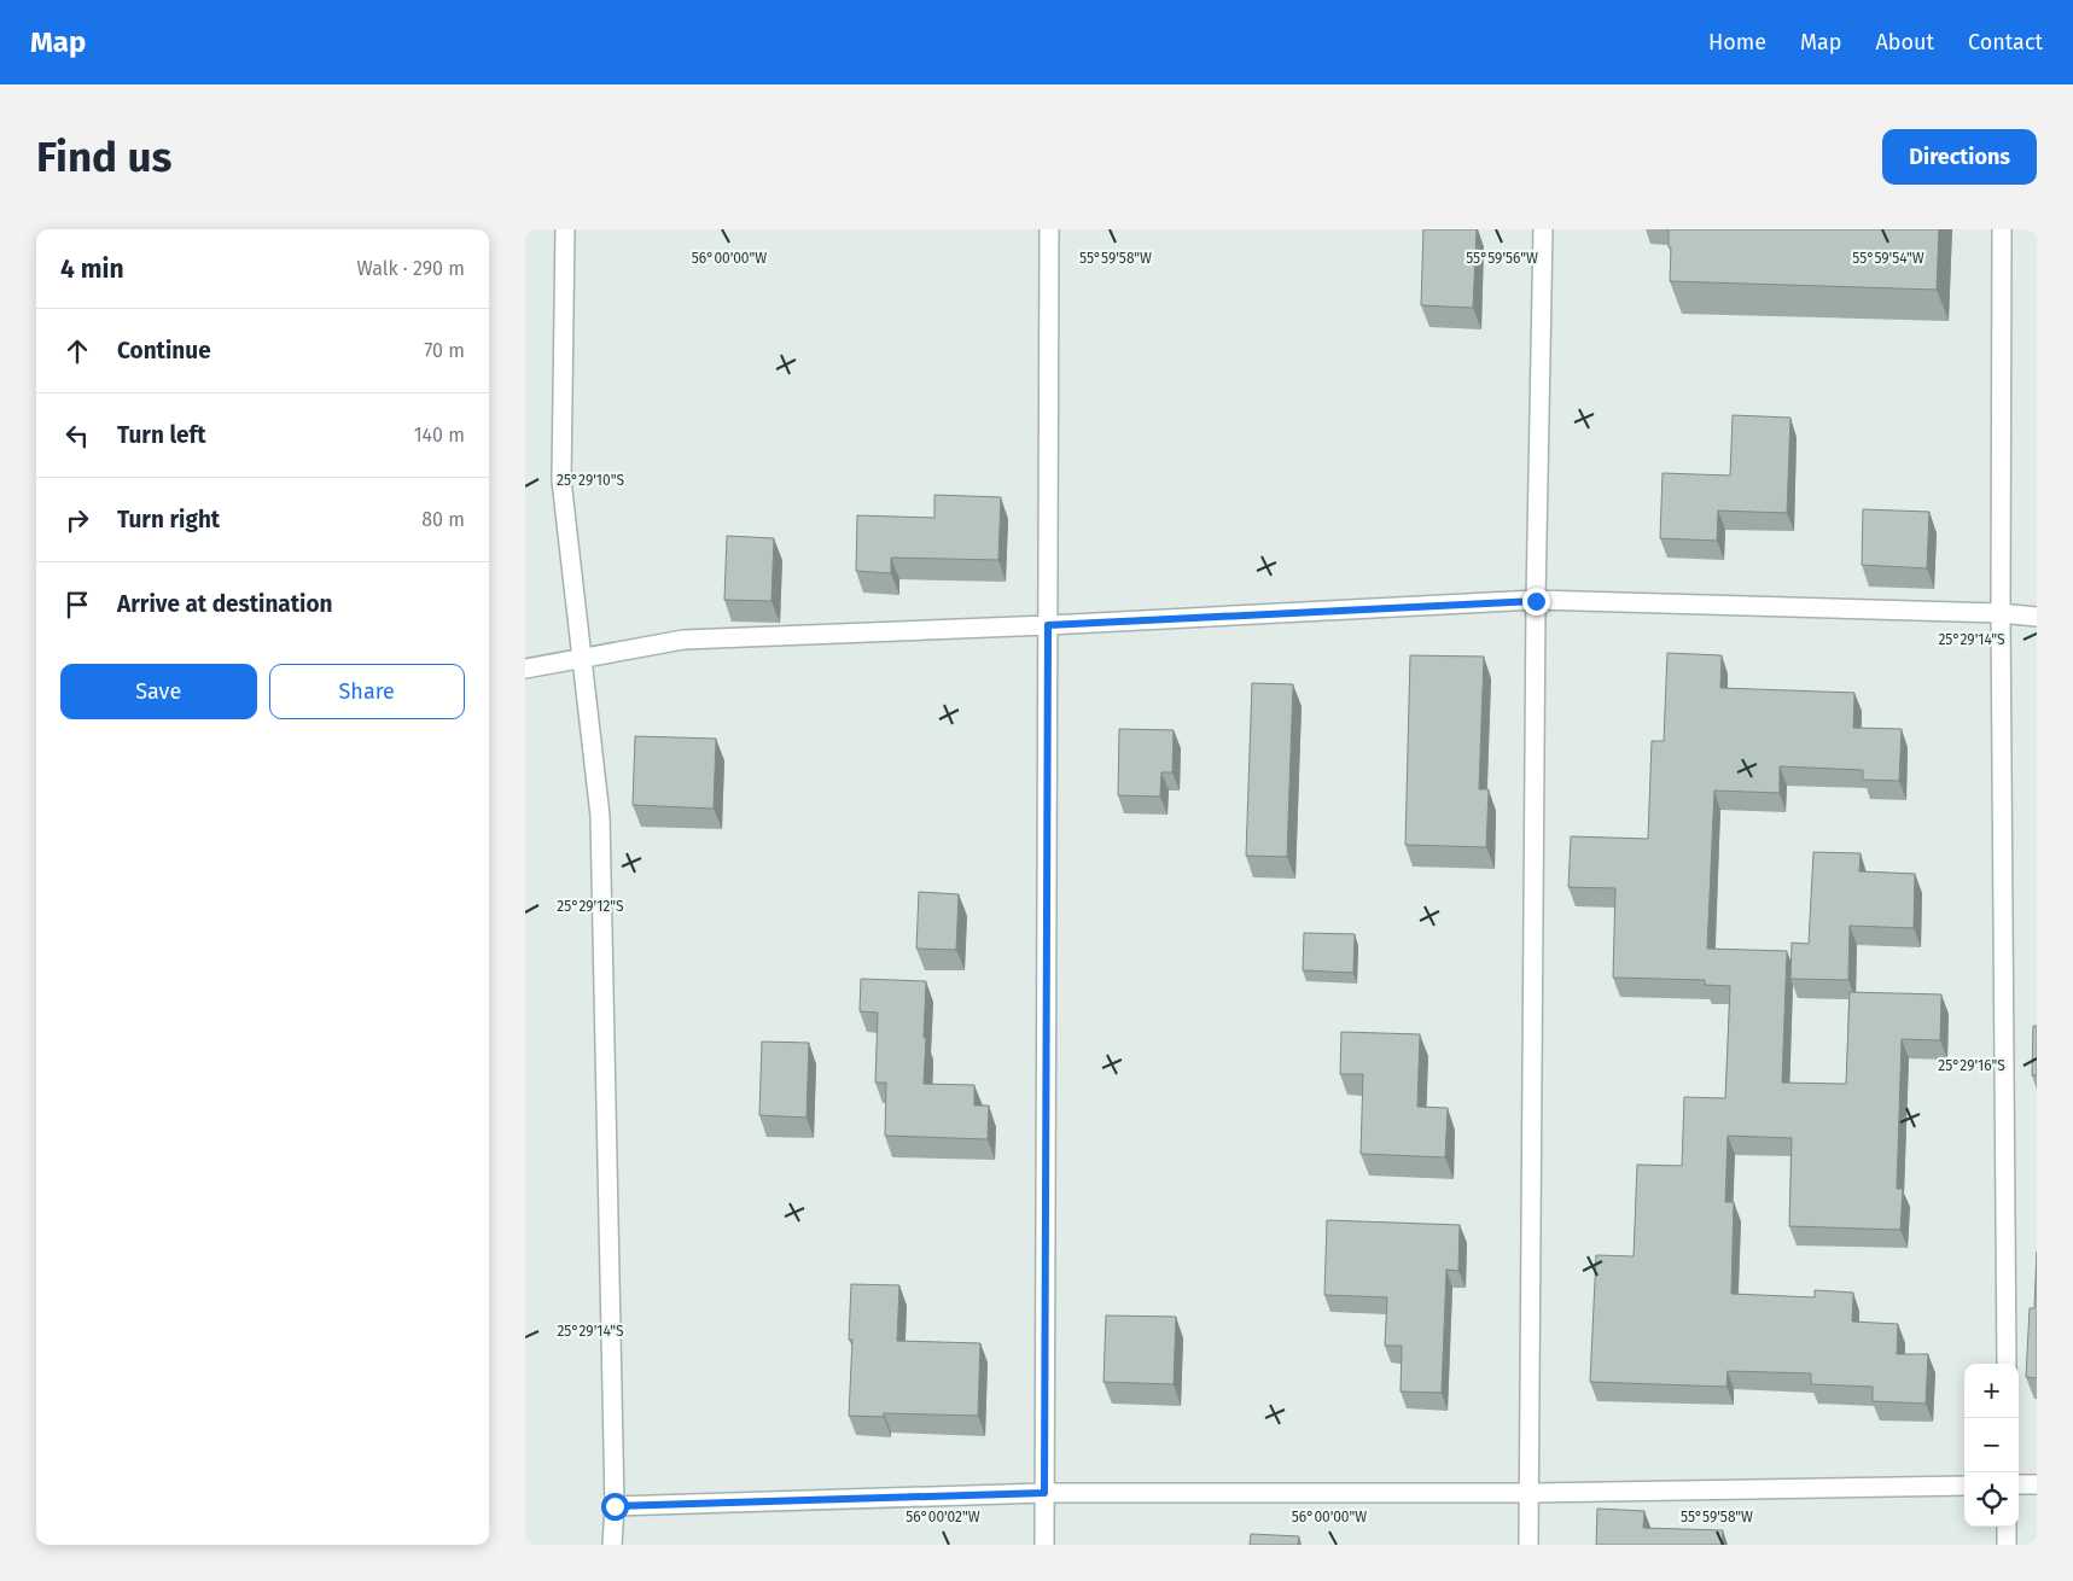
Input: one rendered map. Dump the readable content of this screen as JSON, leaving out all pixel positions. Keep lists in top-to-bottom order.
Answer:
{
  "page": {
    "header": "Map",
    "nav": [
      "Home",
      "Map",
      "About",
      "Contact"
    ],
    "buttons": [
      "Directions",
      ["Save", "Share"]
    ],
    "title": "Find us",
    "heading": ["4 min", "Walk · 290 m"],
    "list": [
      ["Continue", "70 m"],
      ["Turn left", "140 m"],
      ["Turn right", "80 m"],
      "Arrive at destination"
    ],
    "map_buttons": ["+", "−"]
  },
  "coordinates": [
    "56°00'00\"W",
    "55°59'58\"W",
    "55°59'56\"W",
    "55°59'54\"W",
    "25°29'10\"S",
    "25°29'14\"S",
    "25°29'12\"S",
    "25°29'16\"S",
    "56°00'02\"W"
  ]
}
